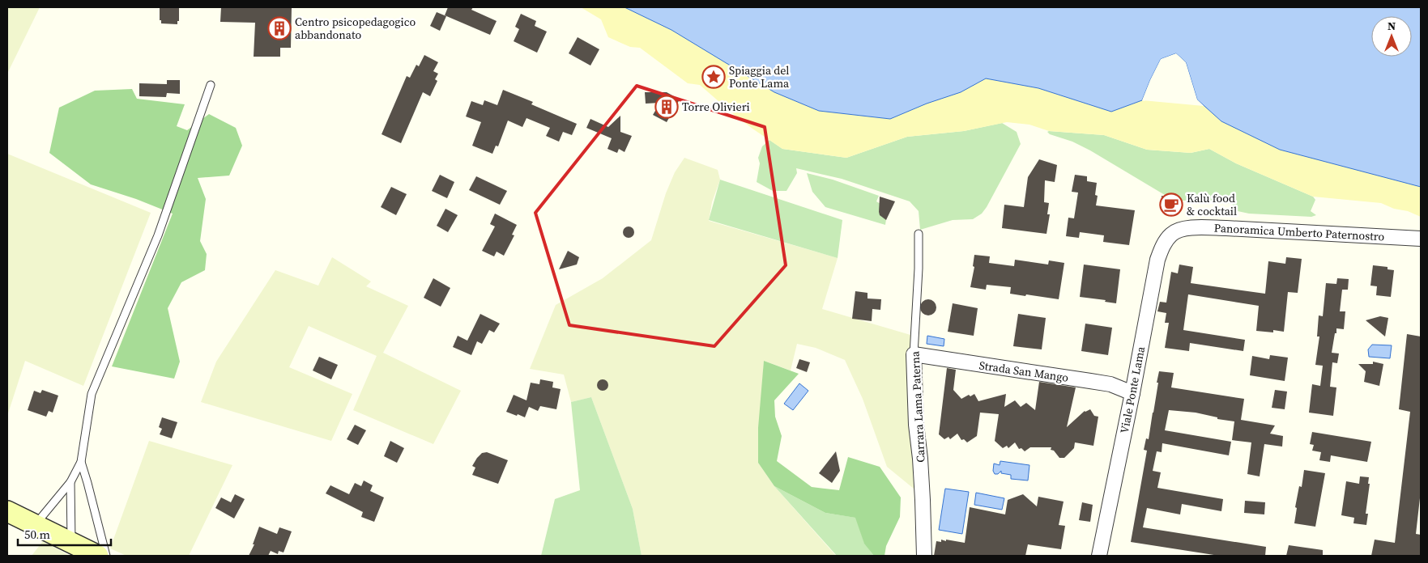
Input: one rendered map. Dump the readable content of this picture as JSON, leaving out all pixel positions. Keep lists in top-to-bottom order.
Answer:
{
  "streets": {
    "street": [
      "Panoramica Umberto Paternostro",
      "Strada San Mango",
      "Viale Ponte Lama",
      "Carrara Lama Paterna"
    ]
  },
  "crossings": [
    ["Panoramica Umberto Paternostro", "Viale Ponte Lama"],
    ["Strada San Mango", "Viale Ponte Lama"],
    ["Strada San Mango", "Carrara Lama Paterna"]
  ],
  "places": {
    "building": ["Centro psicopedagogico abbandonato", "Torre Olivieri"],
    "place": ["Spiaggia del Ponte Lama"],
    "cafe": ["Kalù food & cocktail"]
  },
  "scale_bar": "50 m",
  "north": "top"
}
